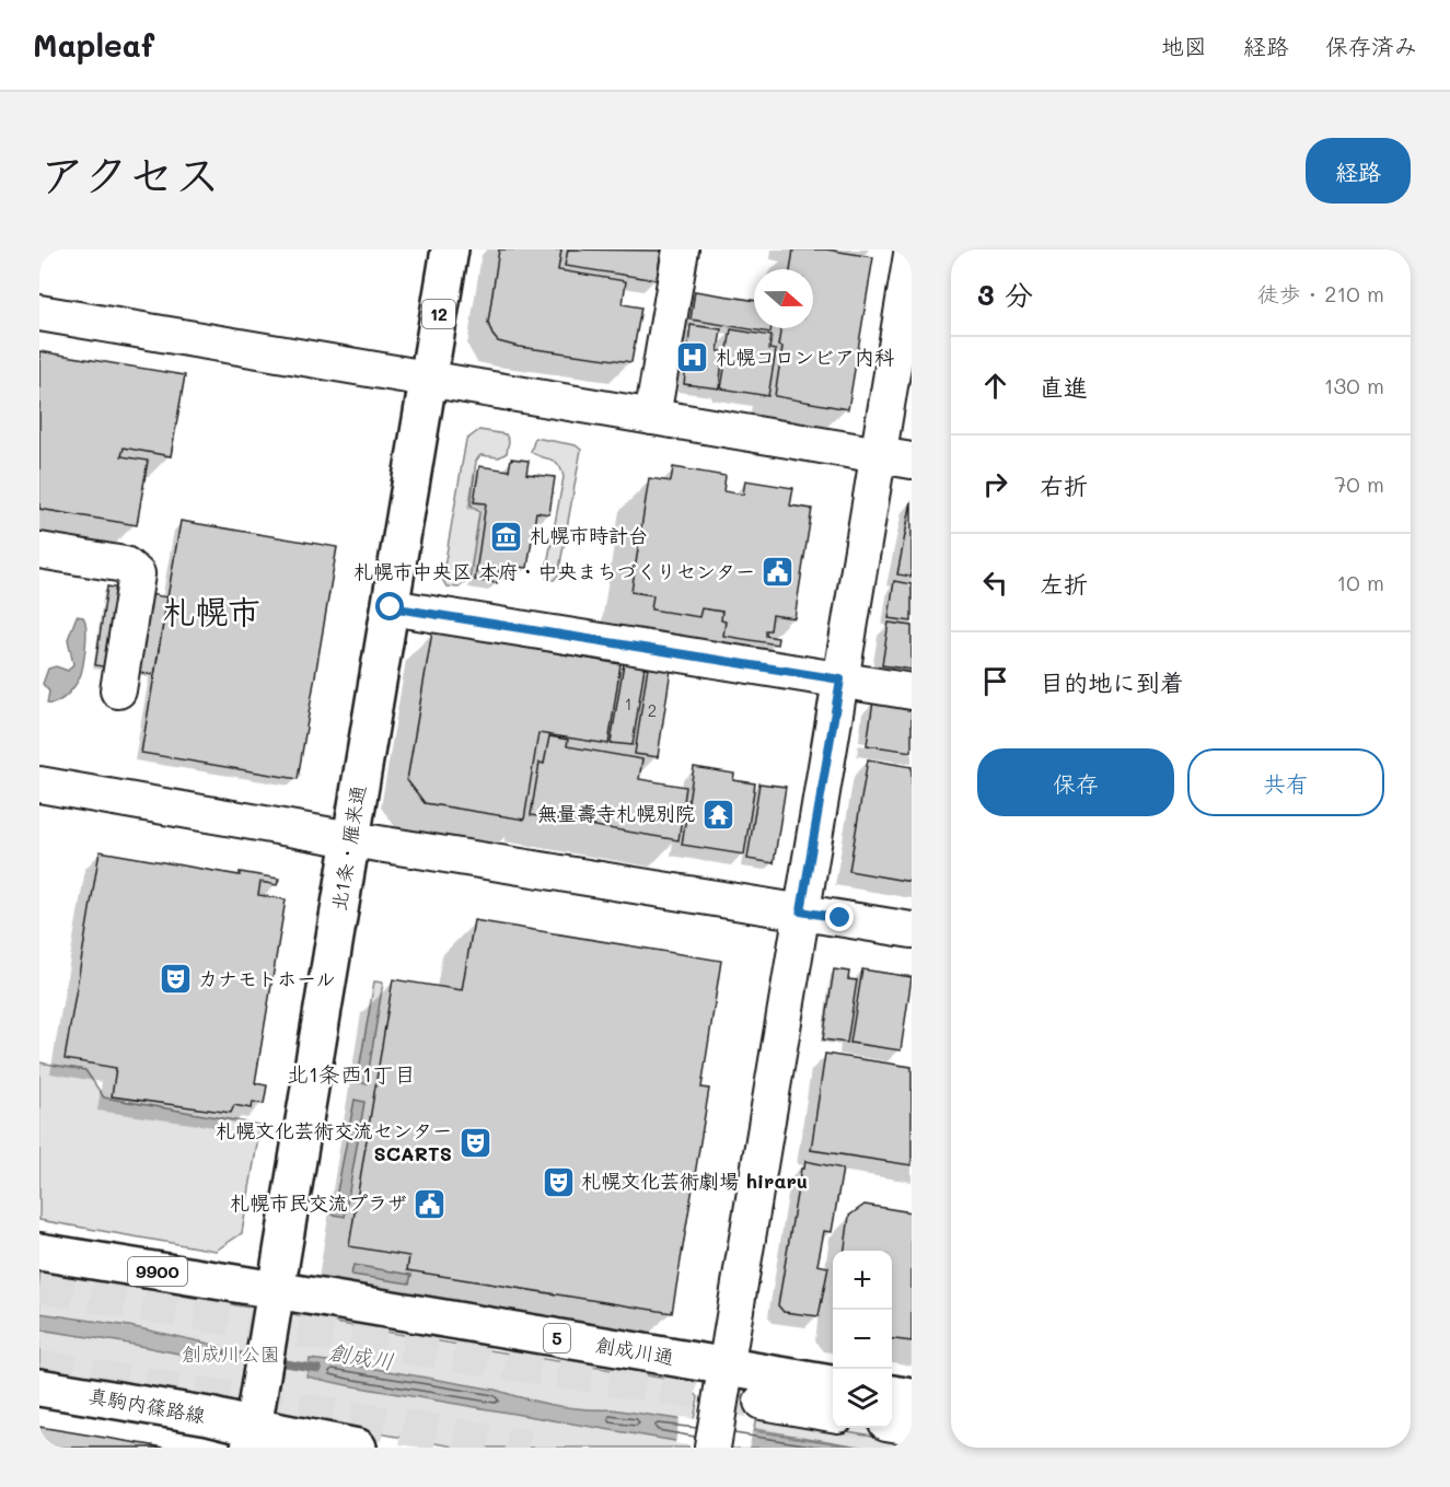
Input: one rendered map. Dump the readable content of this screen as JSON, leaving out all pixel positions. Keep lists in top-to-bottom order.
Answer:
{
  "streets": {
    "main road": [
      "12",
      "北1条・雁来通",
      "9900",
      "5",
      "創成川通",
      "真駒内篠路線"
    ]
  },
  "crossings": [
    ["北1条・雁来通", "9900"],
    ["北1条・雁来通", "創成川通"],
    ["北1条・雁来通", "真駒内篠路線"],
    ["9900", "創成川通"]
  ],
  "districts": ["札幌市", "北1条西1丁目"],
  "water": ["創成川"],
  "parks": ["創成川公園"],
  "places": {
    "hospital": ["札幌コロンビア内科"],
    "museum": ["札幌市時計台"],
    "public building": ["札幌市中央区 本府・中央まちづくりセンター", "札幌市民交流プラザ"],
    "temple": ["無量壽寺札幌別院"],
    "theatre": ["カナモトホール", "札幌文化芸術交流センター SCARTS", "札幌文化芸術劇場 hiraru"]
  },
  "house_numbers": ["1", "2"],
  "north": "right",
  "page": {
    "header": "Mapleaf",
    "nav": ["地図", "経路", "保存済み"],
    "title": "アクセス",
    "buttons": [
      "経路",
      ["保存", "共有"]
    ],
    "heading": ["3 分", "徒歩 · 210 m"],
    "list": [
      ["直進", "130 m"],
      ["右折", "70 m"],
      ["左折", "10 m"],
      "目的地に到着"
    ],
    "map_buttons": ["+", "−"]
  }
}
